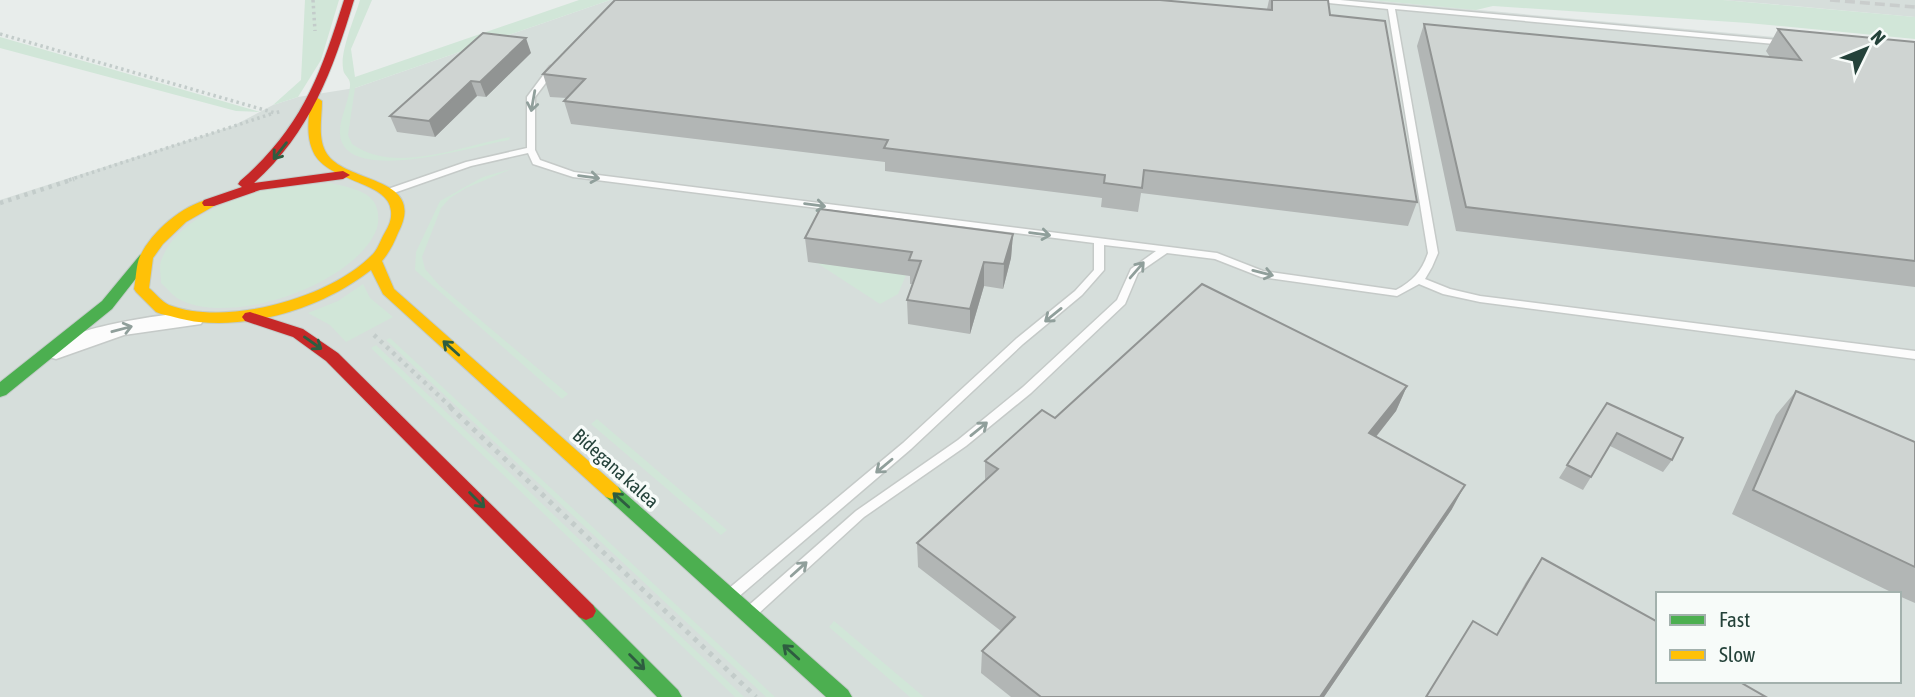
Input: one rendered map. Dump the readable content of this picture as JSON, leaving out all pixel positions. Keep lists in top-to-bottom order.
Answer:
{
  "streets": {
    "street": ["Bidegana kalea"]
  },
  "legend": ["Fast", "Slow"],
  "north": "top right"
}
